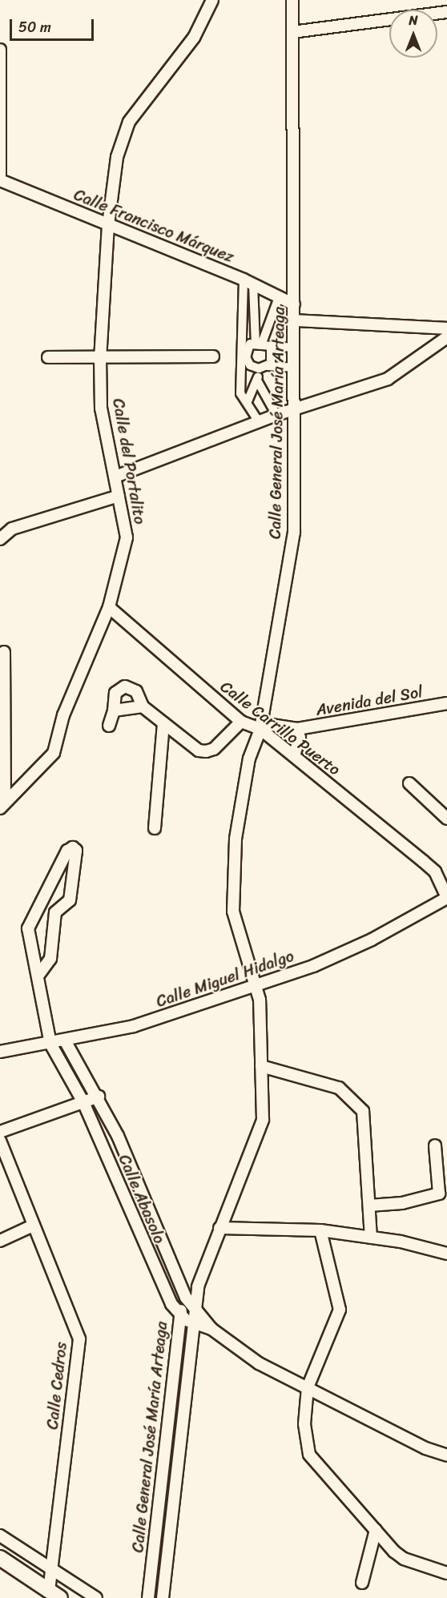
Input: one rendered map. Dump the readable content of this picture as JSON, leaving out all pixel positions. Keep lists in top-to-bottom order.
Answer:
{
  "streets": {
    "street": [
      "Calle Francisco Márquez",
      "Calle General José María Arteaga",
      "Calle del Portalito",
      "Avenida del Sol",
      "Calle Carrillo Puerto",
      "Calle Miguel Hidalgo",
      "Calle Abasolo",
      "Calle Cedros"
    ]
  },
  "crossings": [
    ["Calle Francisco Márquez", "Calle General José María Arteaga"],
    ["Calle Francisco Márquez", "Calle del Portalito"],
    ["Calle General José María Arteaga", "Avenida del Sol"],
    ["Calle General José María Arteaga", "Calle Carrillo Puerto"],
    ["Calle General José María Arteaga", "Calle Miguel Hidalgo"],
    ["Calle General José María Arteaga", "Calle Abasolo"],
    ["Calle del Portalito", "Calle Carrillo Puerto"],
    ["Avenida del Sol", "Calle Carrillo Puerto"],
    ["Calle Carrillo Puerto", "Calle Miguel Hidalgo"],
    ["Calle Miguel Hidalgo", "Calle Abasolo"]
  ],
  "scale_bar": "50 m",
  "north": "top"
}
